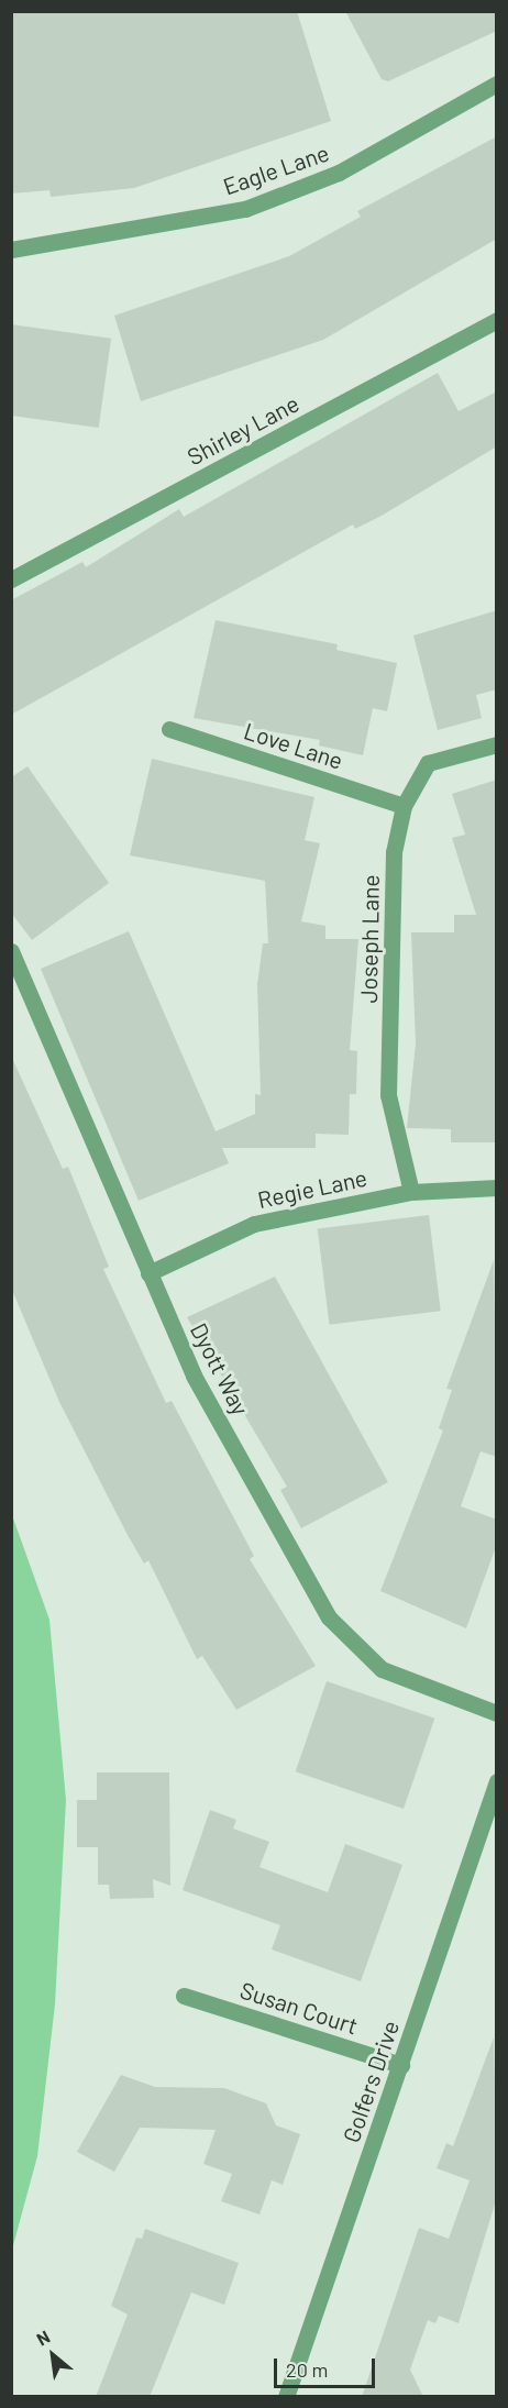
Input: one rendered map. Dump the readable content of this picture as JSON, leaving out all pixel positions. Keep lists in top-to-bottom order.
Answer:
{
  "streets": {
    "street": [
      "Eagle Lane",
      "Shirley Lane",
      "Love Lane",
      "Joseph Lane",
      "Regie Lane",
      "Dyott Way",
      "Susan Court",
      "Golfers Drive"
    ]
  },
  "crossings": [
    ["Love Lane", "Joseph Lane"],
    ["Joseph Lane", "Regie Lane"],
    ["Regie Lane", "Dyott Way"],
    ["Susan Court", "Golfers Drive"]
  ],
  "scale_bar": "20 m",
  "north": "top left"
}
